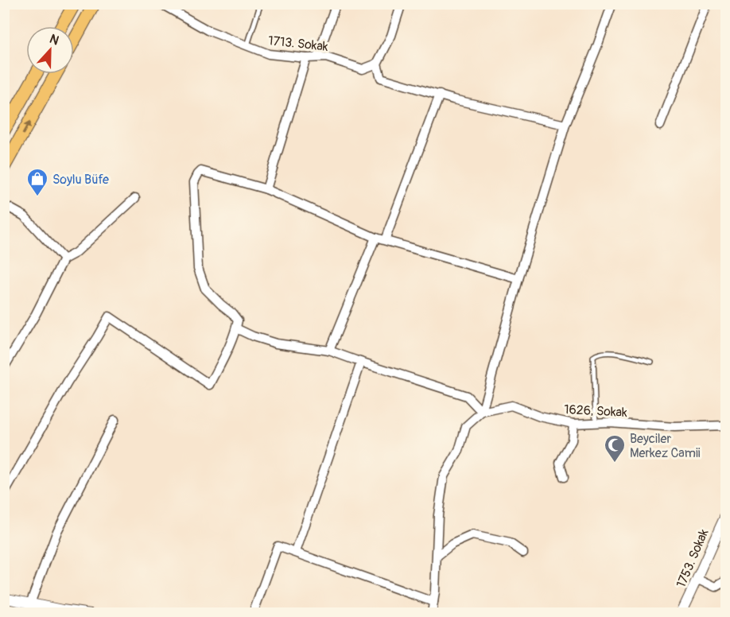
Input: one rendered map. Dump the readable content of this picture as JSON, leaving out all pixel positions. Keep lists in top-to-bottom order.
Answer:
{
  "streets": {
    "street": ["1713. Sokak", "1626. Sokak", "1753. Sokak"]
  },
  "places": {
    "shop": ["Soylu Büfe"],
    "mosque": ["Beyciler Merkez Camii"]
  },
  "north": "top"
}
